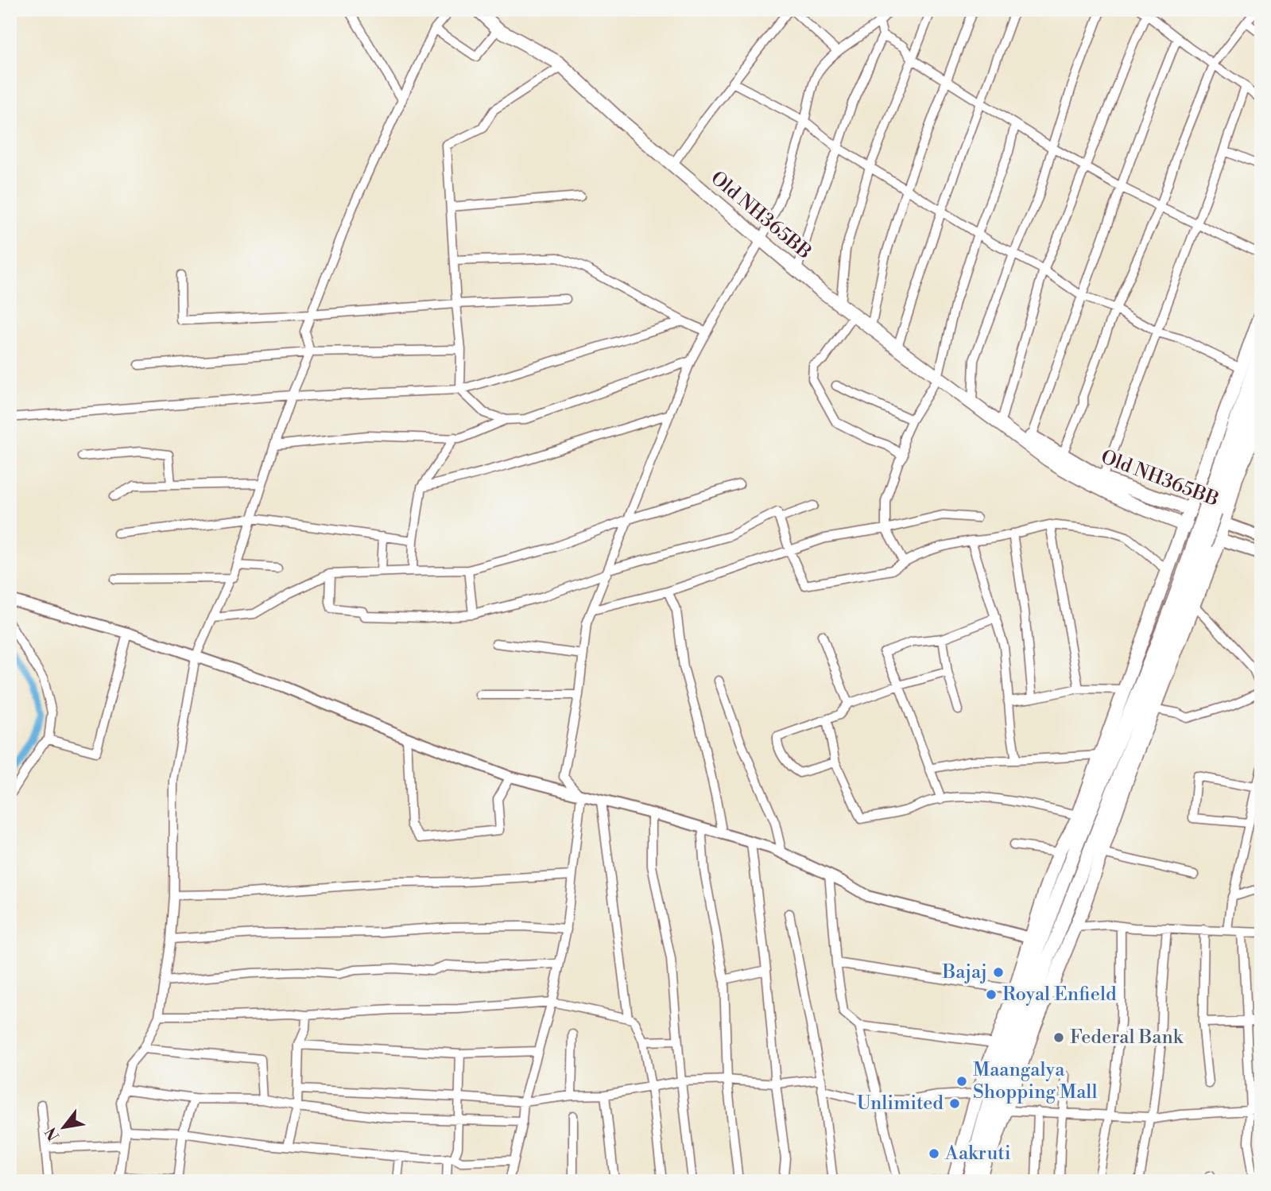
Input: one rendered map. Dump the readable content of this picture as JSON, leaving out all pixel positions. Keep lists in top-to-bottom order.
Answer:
{
  "streets": {
    "main road": ["Old NH365BB"]
  },
  "places": [
    "Bajaj",
    "Royal Enfield",
    "Federal Bank",
    "Maangalya Shopping Mall",
    "Unlimited",
    "Aakruti"
  ],
  "north": "bottom left"
}
